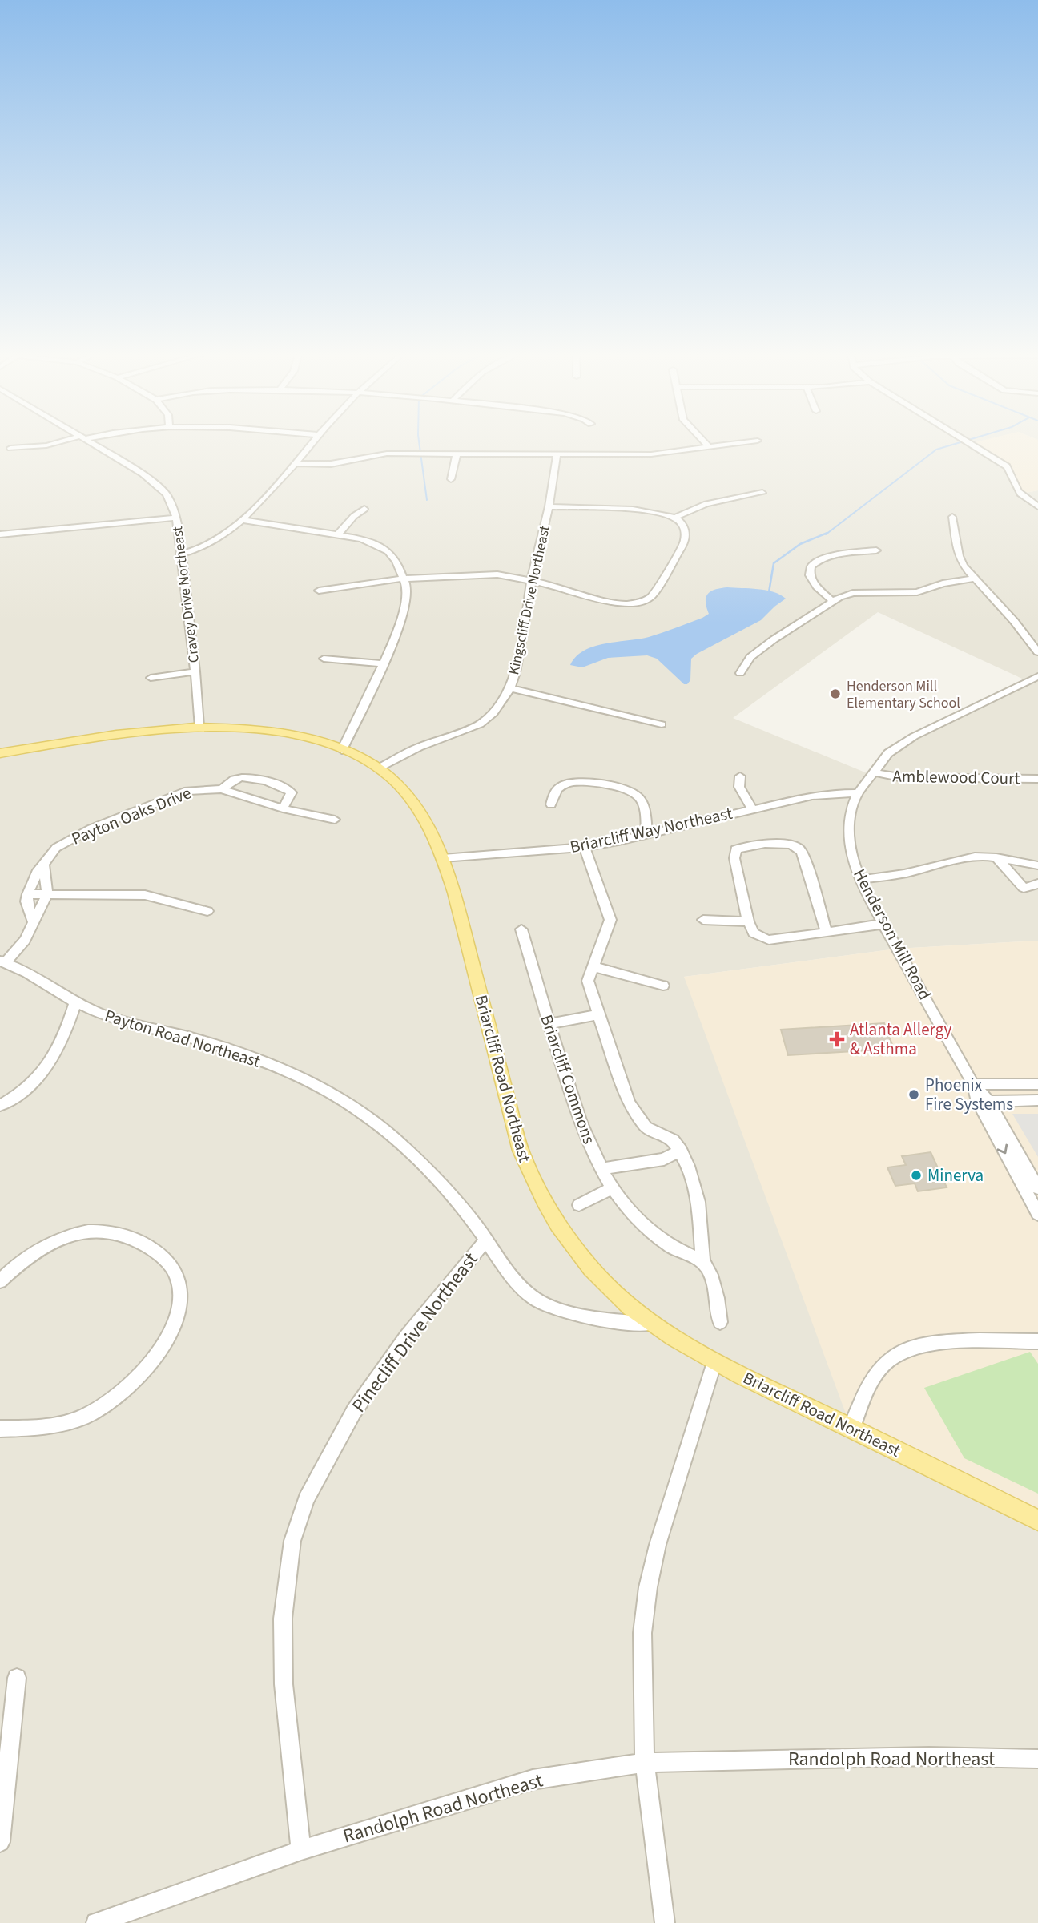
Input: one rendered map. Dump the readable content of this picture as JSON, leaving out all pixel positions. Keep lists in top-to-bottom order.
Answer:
{
  "streets": {
    "main road": ["Briarcliff Road Northeast"],
    "street": [
      "Cravey Drive Northeast",
      "Kingscliff Drive Northeast",
      "Amblewood Court",
      "Payton Oaks Drive",
      "Briarcliff Way Northeast",
      "Henderson Mill Road",
      "Payton Road Northeast",
      "Briarcliff Commons",
      "Pinecliff Drive Northeast",
      "Randolph Road Northeast"
    ]
  },
  "crossings": [
    ["Cravey Drive Northeast", "Briarcliff Road Northeast"],
    ["Kingscliff Drive Northeast", "Briarcliff Road Northeast"],
    ["Amblewood Court", "Henderson Mill Road"],
    ["Briarcliff Way Northeast", "Henderson Mill Road"],
    ["Briarcliff Way Northeast", "Briarcliff Road Northeast"],
    ["Payton Road Northeast", "Briarcliff Road Northeast"],
    ["Payton Road Northeast", "Pinecliff Drive Northeast"],
    ["Pinecliff Drive Northeast", "Randolph Road Northeast"]
  ],
  "places": {
    "other": ["Henderson Mill Elementary School", "Phoenix Fire Systems", "Minerva"],
    "health": ["Atlanta Allergy & Asthma"]
  }
}
